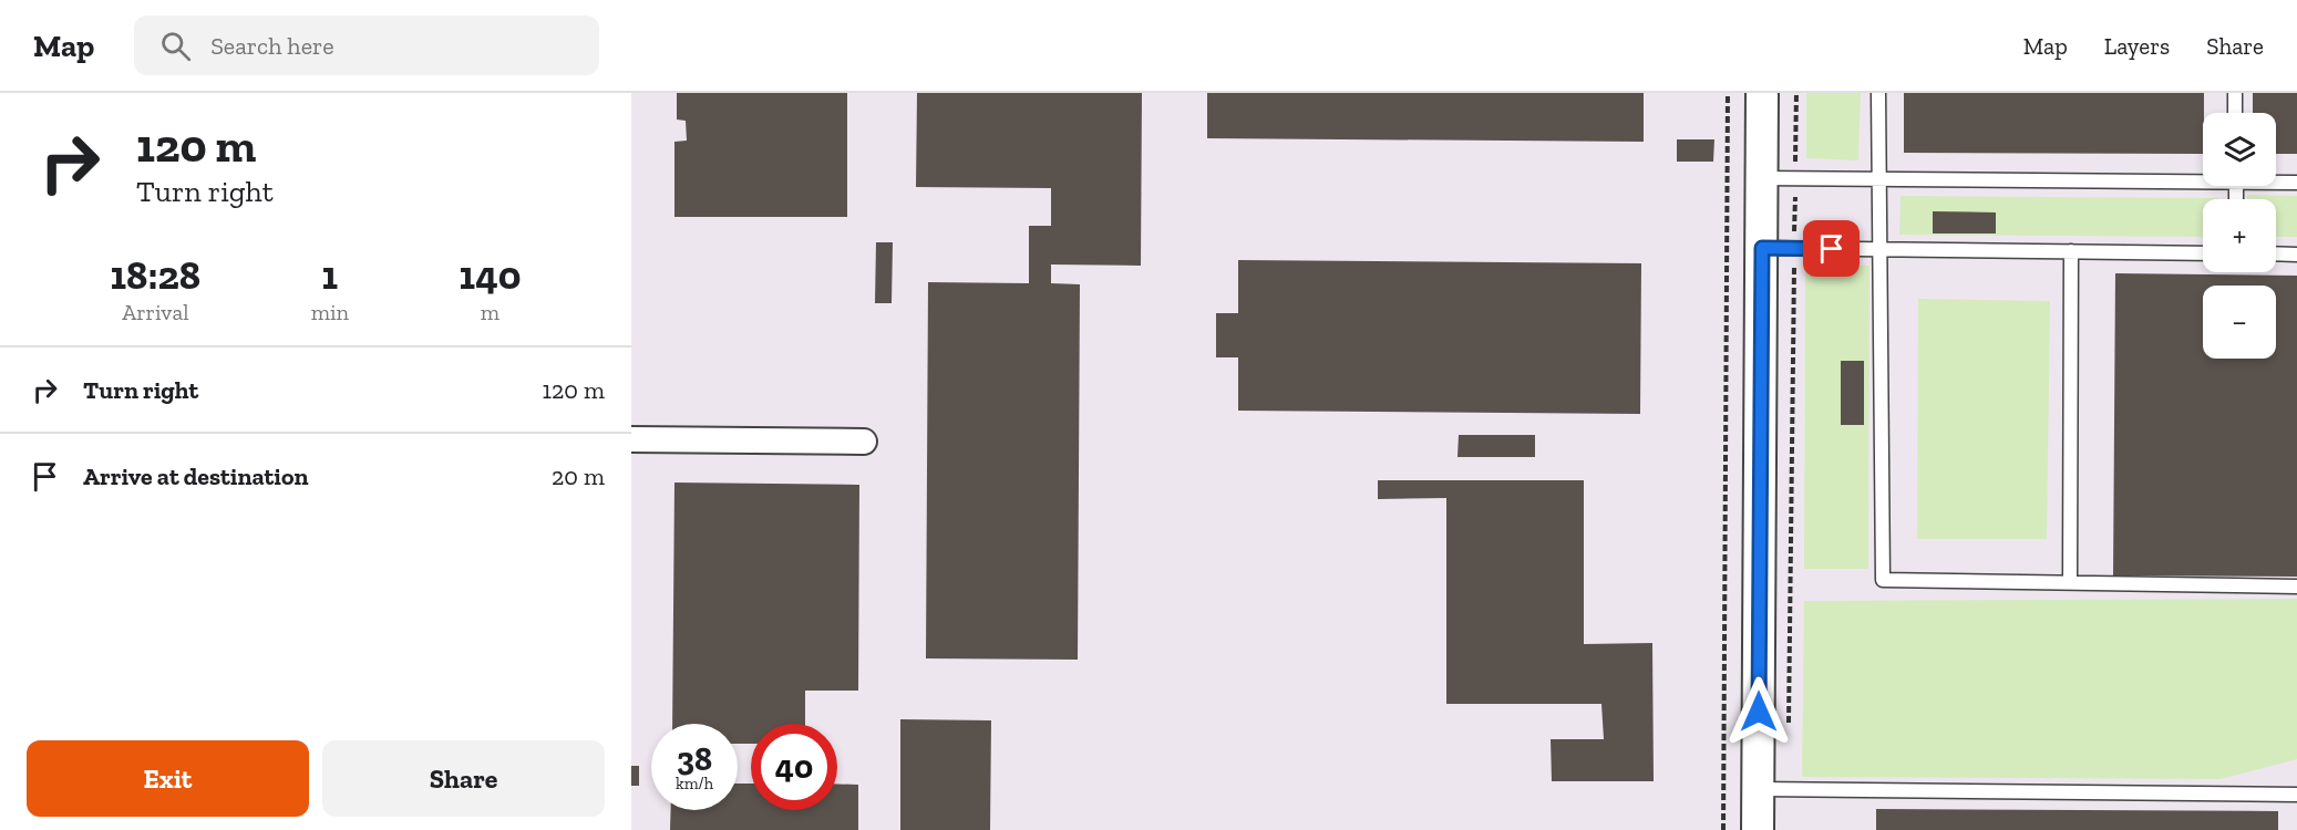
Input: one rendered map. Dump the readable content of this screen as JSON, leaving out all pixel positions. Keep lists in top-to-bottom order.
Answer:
{
  "page": {
    "header": "Map",
    "search": "Search here",
    "nav": ["Map", "Layers", "Share"],
    "turn": ["120 m", "Turn right"],
    "map_buttons": ["+", "−"],
    "eta": [
      "18:28",
      "Arrival",
      "1",
      "min",
      "140",
      "m"
    ],
    "list": [
      {
        "name": "Turn right",
        "value": "120 m"
      },
      {
        "name": "Arrive at destination",
        "value": "20 m"
      }
    ],
    "speed": "38 km/h",
    "limit": "40",
    "buttons": ["Exit", "Share"]
  }
}
